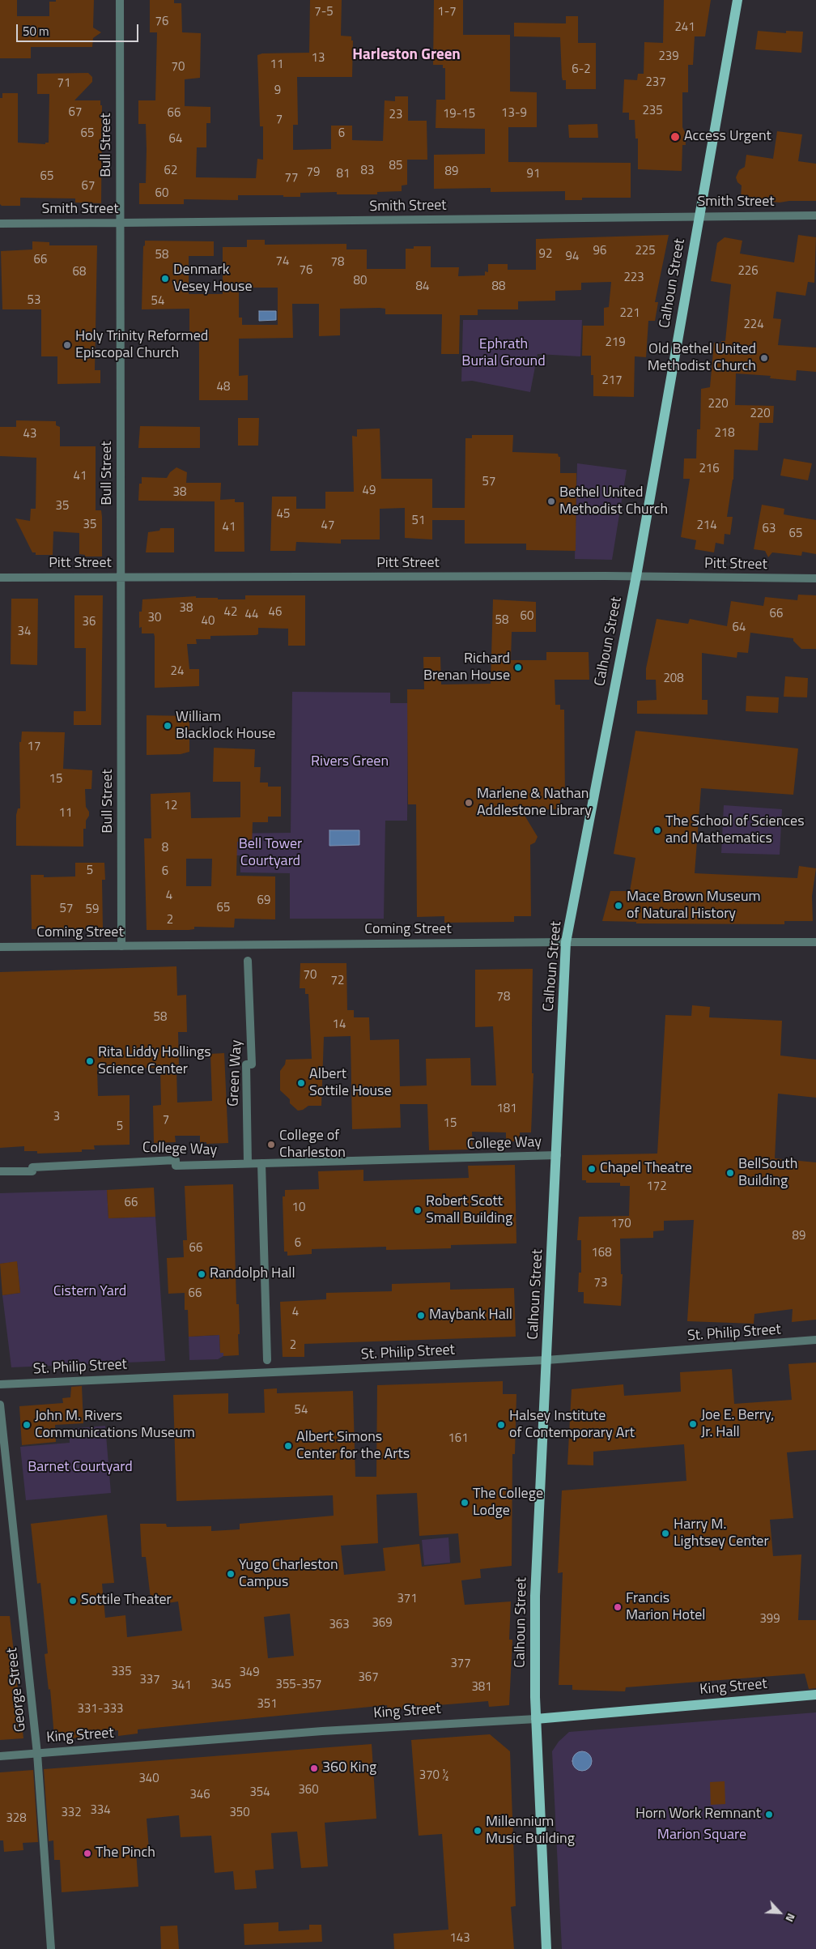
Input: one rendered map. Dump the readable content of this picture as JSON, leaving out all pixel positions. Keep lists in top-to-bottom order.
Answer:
{
  "streets": {
    "main road": ["Calhoun Street", "King Street"],
    "street": [
      "Bull Street",
      "Smith Street",
      "Pitt Street",
      "Coming Street",
      "Green Way",
      "College Way",
      "St. Philip Street",
      "George Street"
    ]
  },
  "crossings": [
    ["Bull Street", "Smith Street"],
    ["Bull Street", "Pitt Street"],
    ["Bull Street", "Coming Street"],
    ["Smith Street", "Calhoun Street"],
    ["Calhoun Street", "Pitt Street"],
    ["Calhoun Street", "Coming Street"],
    ["Calhoun Street", "College Way"],
    ["Calhoun Street", "St. Philip Street"],
    ["Calhoun Street", "King Street"],
    ["Green Way", "College Way"],
    ["King Street", "George Street"]
  ],
  "districts": ["Harleston Green"],
  "parks": [
    "Ephrath Burial Ground",
    "Rivers Green",
    "Bell Tower Courtyard",
    "Cistern Yard",
    "Barnet Courtyard",
    "Marion Square"
  ],
  "places": [
    "Access Urgent",
    "Denmark Vesey House",
    "Holy Trinity Reformed Episcopal Church",
    "Old Bethel United Methodist Church",
    "Bethel United Methodist Church",
    "Richard Brenan House",
    "William Blacklock House",
    "Marlene & Nathan Addlestone Library",
    "The School of Sciences and Mathematics",
    "Mace Brown Museum of Natural History",
    "Rita Liddy Hollings Science Center",
    "Albert Sottile House",
    "College of Charleston",
    "Chapel Theatre",
    "BellSouth Building",
    "Robert Scott Small Building",
    "Randolph Hall",
    "Maybank Hall",
    "Joe E. Berry, Jr. Hall",
    "John M. Rivers Communications Museum",
    "Halsey Institute of Contemporary Art",
    "Albert Simons Center for the Arts",
    "The College Lodge",
    "Harry M. Lightsey Center",
    "Yugo Charleston Campus",
    "Sottile Theater",
    "Francis Marion Hotel",
    "360 King",
    "Horn Work Remnant",
    "Millennium Music Building",
    "The Pinch"
  ],
  "house_numbers": [
    "7-5",
    "1-7",
    "76",
    "241",
    "239",
    "13",
    "11",
    "70",
    "6-2",
    "237",
    "71",
    "9",
    "235",
    "67",
    "66",
    "13-9",
    "19-15",
    "23",
    "7",
    "65",
    "6",
    "64",
    "85",
    "62",
    "83",
    "89",
    "79",
    "81",
    "91",
    "65",
    "77",
    "67",
    "60",
    "96",
    "225",
    "92",
    "58",
    "94",
    "66",
    "74",
    "78",
    "76",
    "226",
    "68",
    "223",
    "80",
    "84",
    "88",
    "53",
    "54",
    "221",
    "224",
    "219",
    "217",
    "48",
    "220",
    "220",
    "218",
    "43",
    "216",
    "41",
    "57",
    "49",
    "38",
    "35",
    "45",
    "51",
    "35",
    "47",
    "214",
    "41",
    "63",
    "65",
    "38",
    "42",
    "46",
    "66",
    "44",
    "60",
    "30",
    "58",
    "40",
    "36",
    "64",
    "34",
    "24",
    "208",
    "17",
    "15",
    "12",
    "11",
    "8",
    "5",
    "6",
    "4",
    "69",
    "65",
    "57",
    "59",
    "2",
    "70",
    "72",
    "78",
    "58",
    "14",
    "181",
    "3",
    "7",
    "15",
    "5",
    "172",
    "66",
    "10",
    "170",
    "89",
    "6",
    "66",
    "168",
    "73",
    "66",
    "4",
    "2",
    "54",
    "161",
    "371",
    "399",
    "369",
    "363",
    "377",
    "335",
    "349",
    "367",
    "337",
    "345",
    "355-357",
    "341",
    "381",
    "351",
    "331-333",
    "370 ½",
    "340",
    "360",
    "354",
    "346",
    "334",
    "332",
    "350",
    "328",
    "143"
  ],
  "scale_bar": "50 m",
  "north": "bottom right"
}
